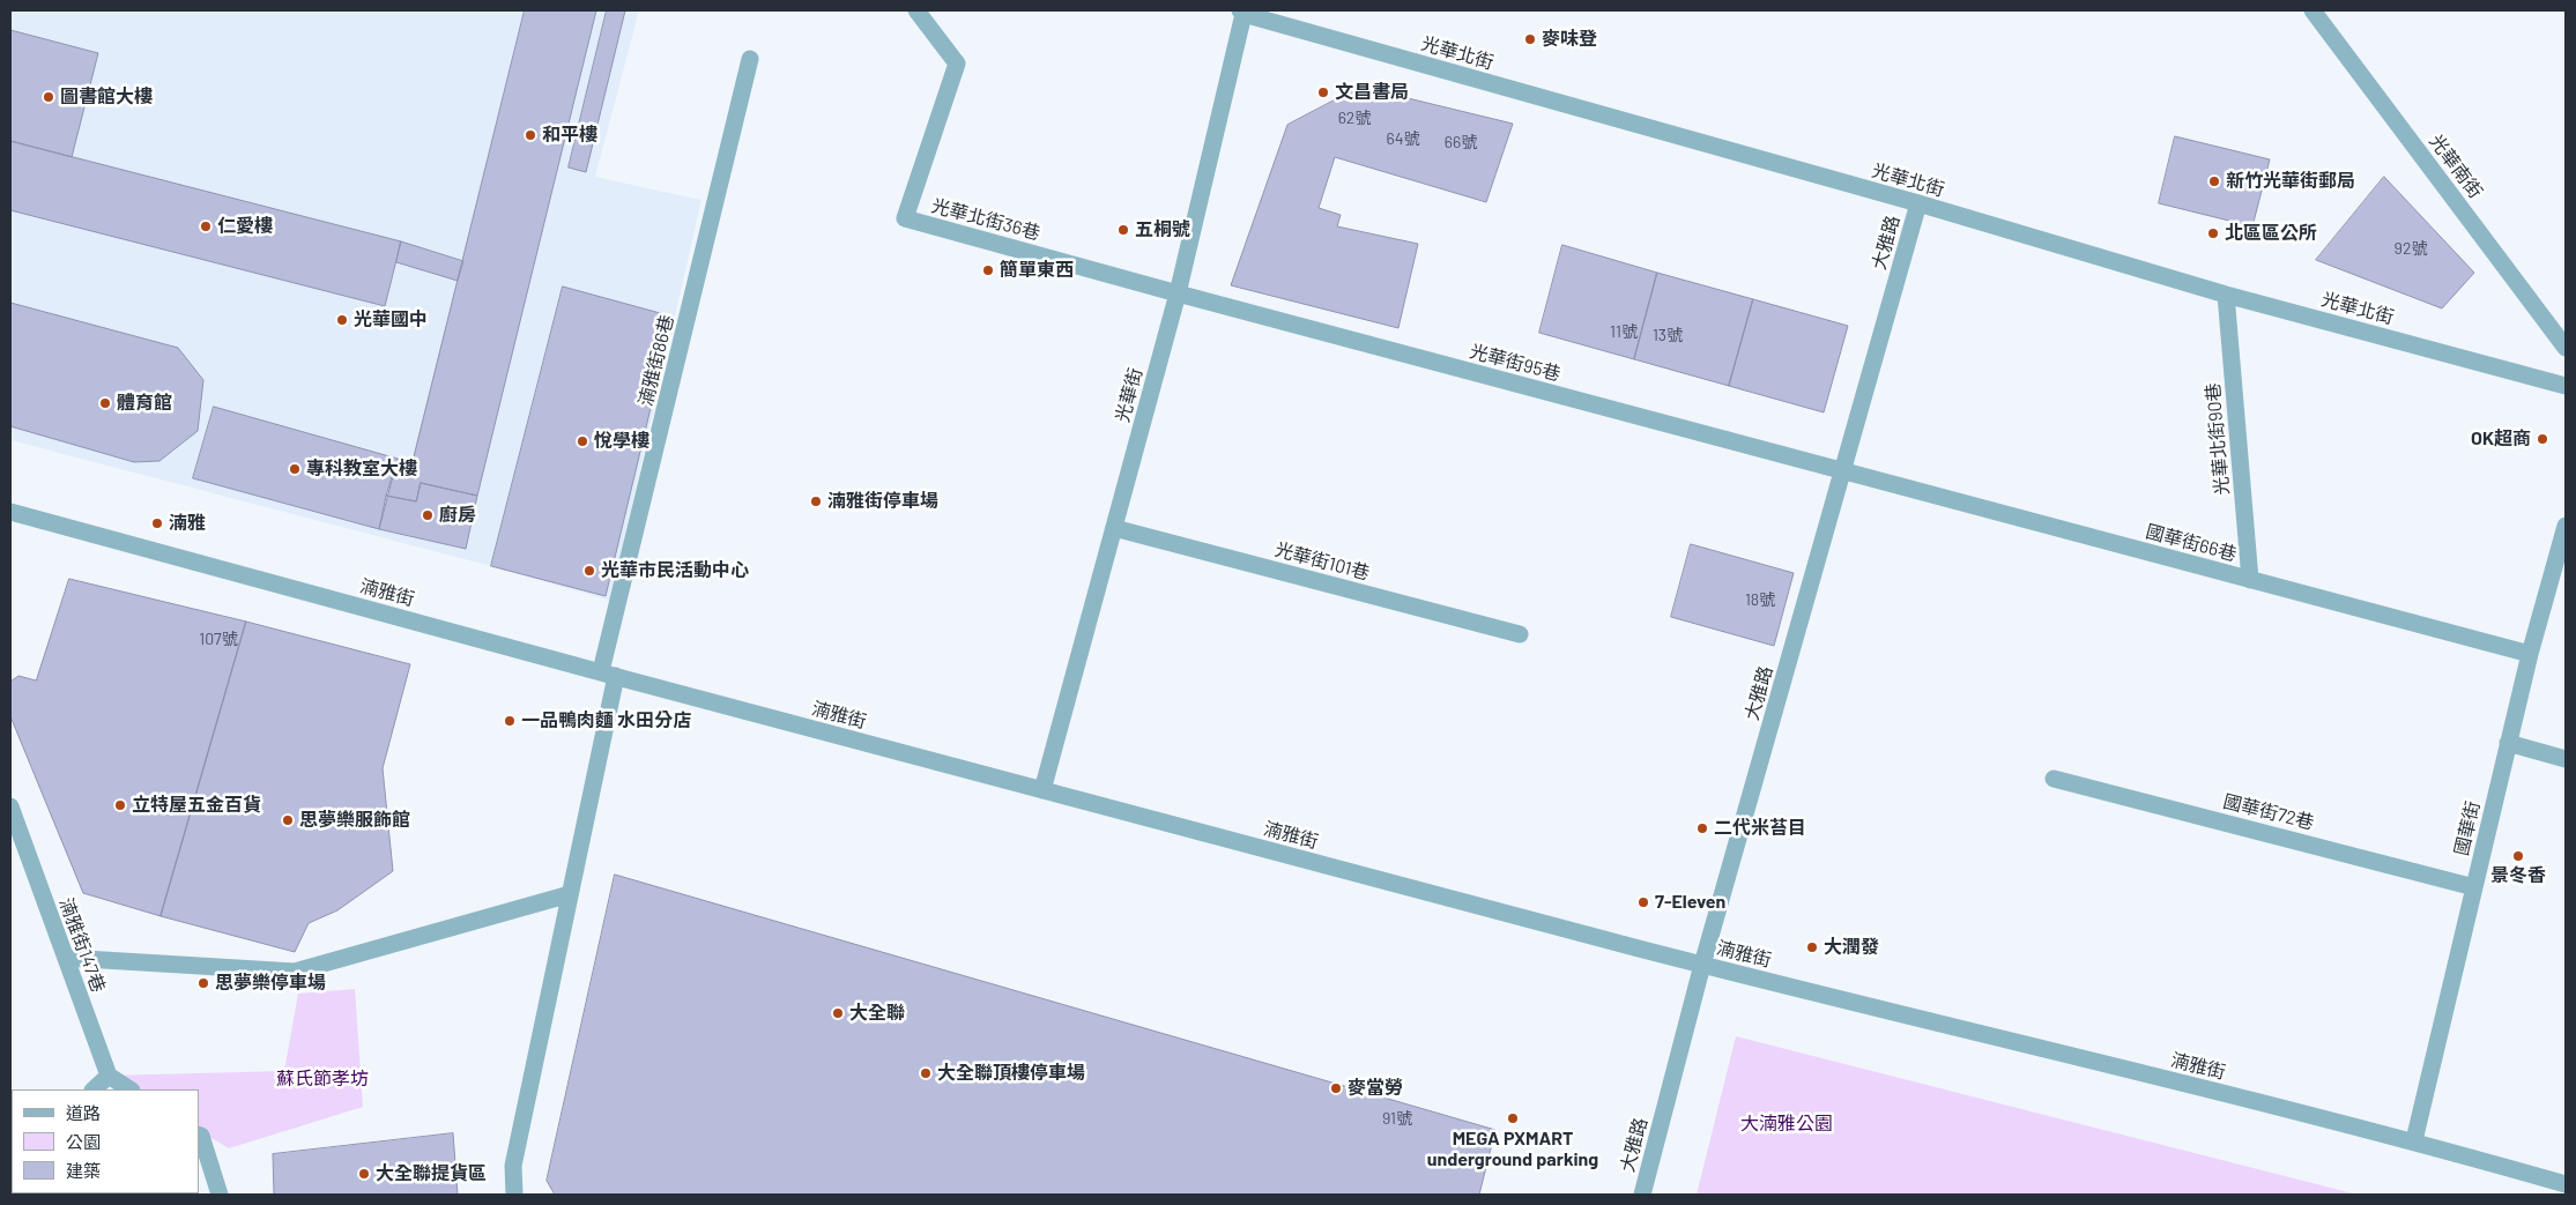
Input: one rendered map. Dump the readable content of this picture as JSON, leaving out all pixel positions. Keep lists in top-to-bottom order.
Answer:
{
  "streets": {
    "street": [
      "光華北街",
      "光華南街",
      "光華北街36巷",
      "大雅路",
      "湳雅街86巷",
      "光華街95巷",
      "光華街",
      "光華北街90巷",
      "國華街66巷",
      "光華街101巷",
      "湳雅街",
      "國華街72巷",
      "國華街",
      "湳雅街147巷"
    ]
  },
  "crossings": [
    ["光華北街", "大雅路"],
    ["光華北街", "光華街"],
    ["光華北街", "光華北街90巷"],
    ["光華北街36巷", "光華街95巷"],
    ["光華北街36巷", "光華街"],
    ["大雅路", "光華街95巷"],
    ["大雅路", "國華街66巷"],
    ["大雅路", "湳雅街"],
    ["湳雅街86巷", "湳雅街"],
    ["光華街95巷", "光華街"],
    ["光華街95巷", "國華街66巷"],
    ["光華街", "光華街101巷"],
    ["光華街", "湳雅街"],
    ["光華北街90巷", "國華街66巷"],
    ["國華街66巷", "國華街"],
    ["湳雅街", "國華街"],
    ["國華街72巷", "國華街"]
  ],
  "parks": ["蘇氏節孝坊", "大湳雅公園"],
  "places": [
    "麥味登",
    "文昌書局",
    "圖書館大樓",
    "和平樓",
    "新竹光華街郵局",
    "仁愛樓",
    "五桐號",
    "北區區公所",
    "簡單東西",
    "光華國中",
    "體育館",
    "OK超商",
    "悅學樓",
    "專科教室大樓",
    "湳雅街停車場",
    "廚房",
    "湳雅",
    "光華市民活動中心",
    "一品鴨肉麵 水田分店",
    "立特屋五金百貨",
    "思夢樂服飾館",
    "二代米苔目",
    "景冬香",
    "7-Eleven",
    "大潤發",
    "思夢樂停車場",
    "大全聯",
    "大全聯頂樓停車場",
    "麥當勞",
    "MEGA PXMART underground parking",
    "大全聯提貨區"
  ],
  "house_numbers": [
    "62號",
    "64號",
    "66號",
    "92號",
    "11號",
    "13號",
    "18號",
    "107號",
    "91號"
  ],
  "legend": ["道路", "公園", "建築"]
}
